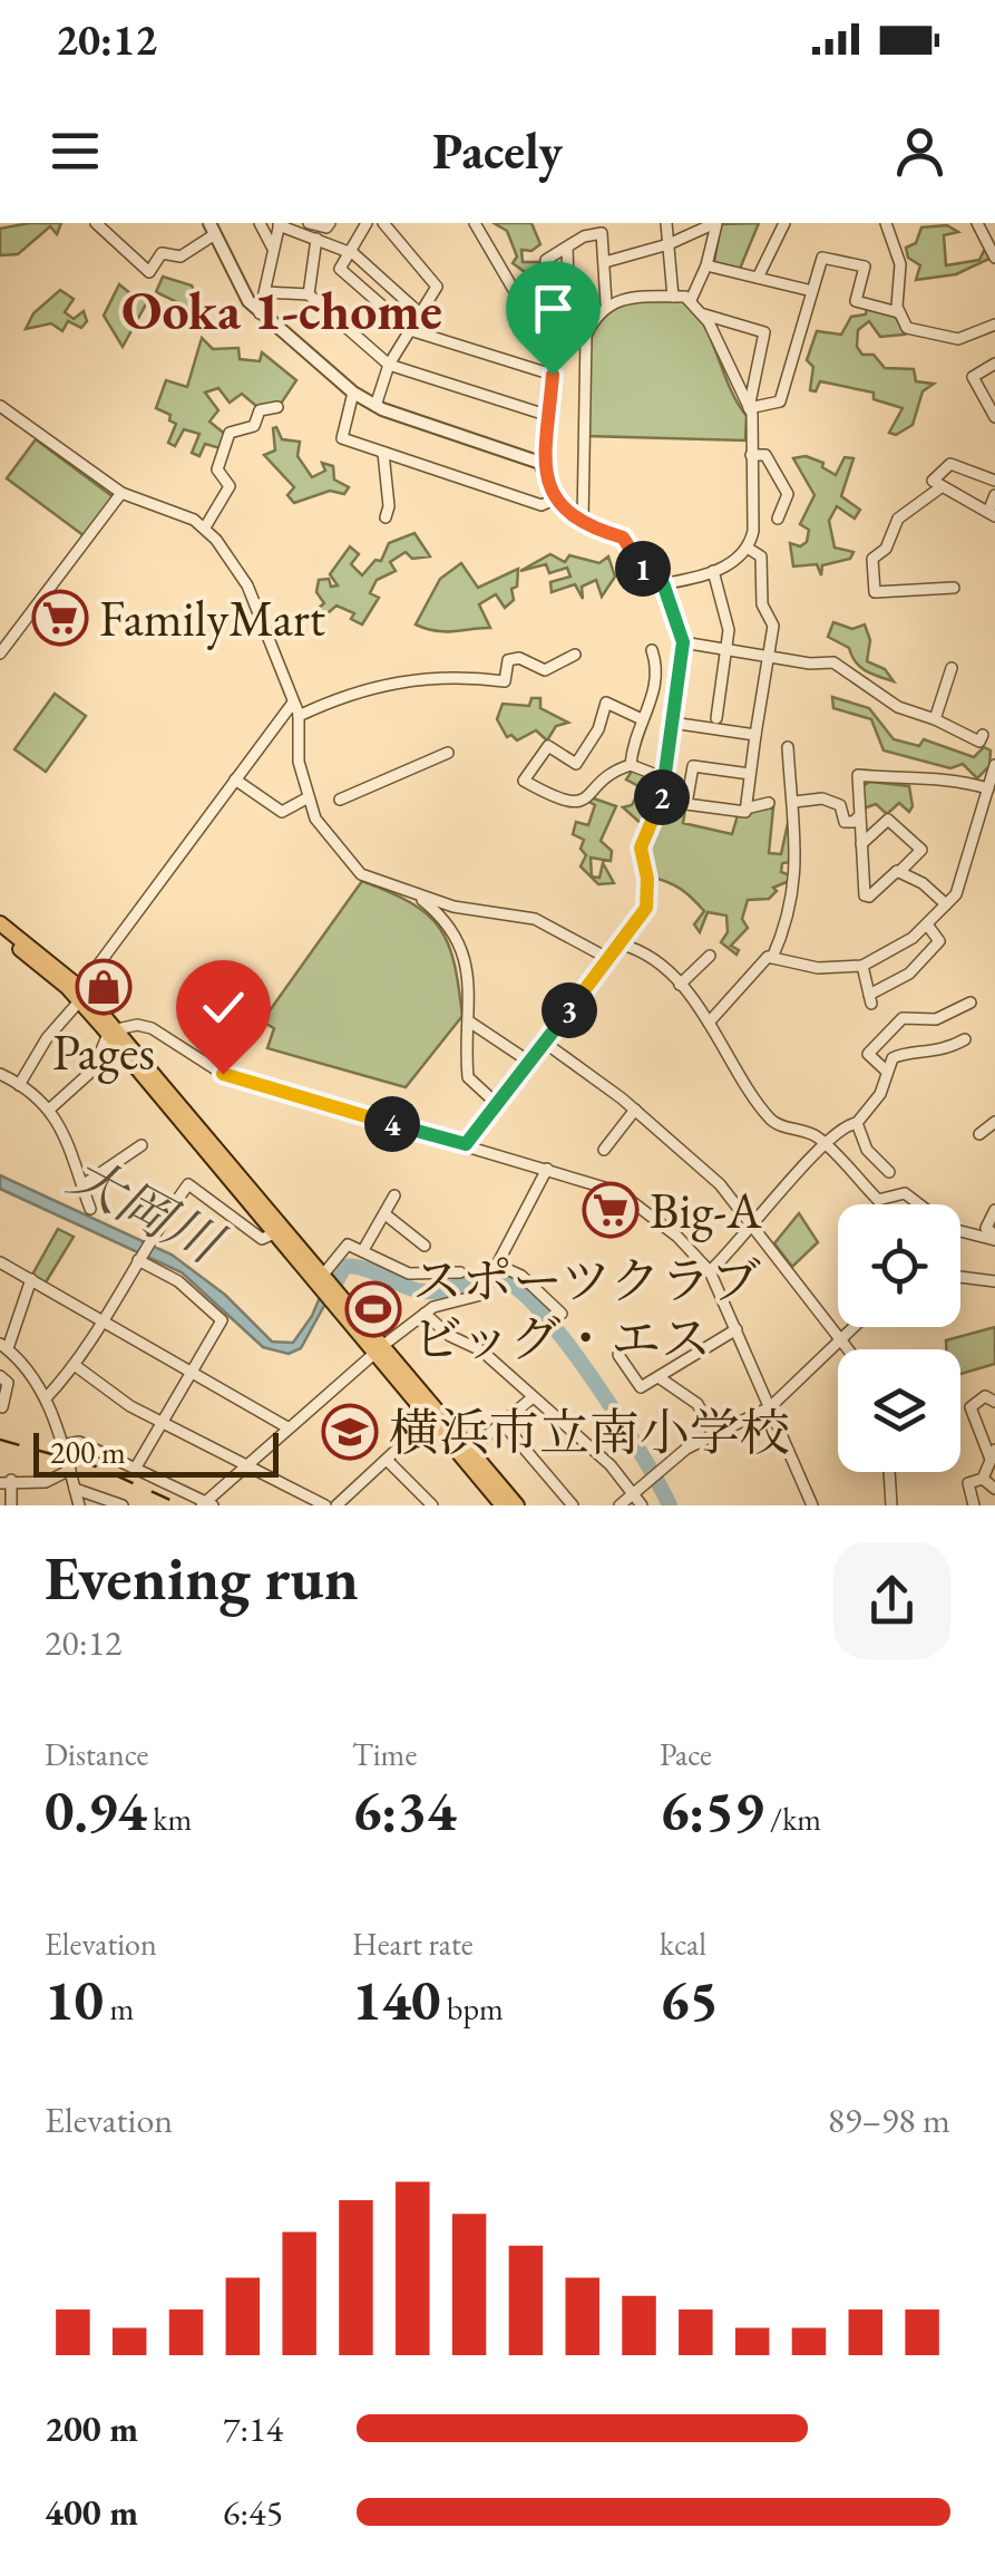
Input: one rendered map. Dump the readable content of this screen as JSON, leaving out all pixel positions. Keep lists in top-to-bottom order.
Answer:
{
  "districts": ["Ooka 1-chome"],
  "water": ["大岡川"],
  "places": {
    "supermarket": ["FamilyMart", "Big-A"],
    "shop": ["Pages"],
    "sports": ["スポーツクラブ ビッグ・エス"],
    "school or university": ["横浜市立南小学校"]
  },
  "scale_bar": "200 m",
  "page": {
    "status": "20:12",
    "header": "Pacely",
    "pins": [
      "1",
      "2",
      "3",
      "4"
    ],
    "scale": "200 m",
    "heading": ["Evening run", "20:12"],
    "stats": [
      ["Distance", "0.94 km"],
      ["Time", "6:34"],
      ["Pace", "6:59 /km"],
      ["Elevation", "10 m"],
      ["Heart rate", "140 bpm"],
      ["kcal", "65"]
    ],
    "chart": ["Elevation", "89–98 m"],
    "list": [
      {
        "name": "200 m",
        "note": "7:14"
      },
      {
        "name": "400 m",
        "note": "6:45"
      }
    ]
  }
}
